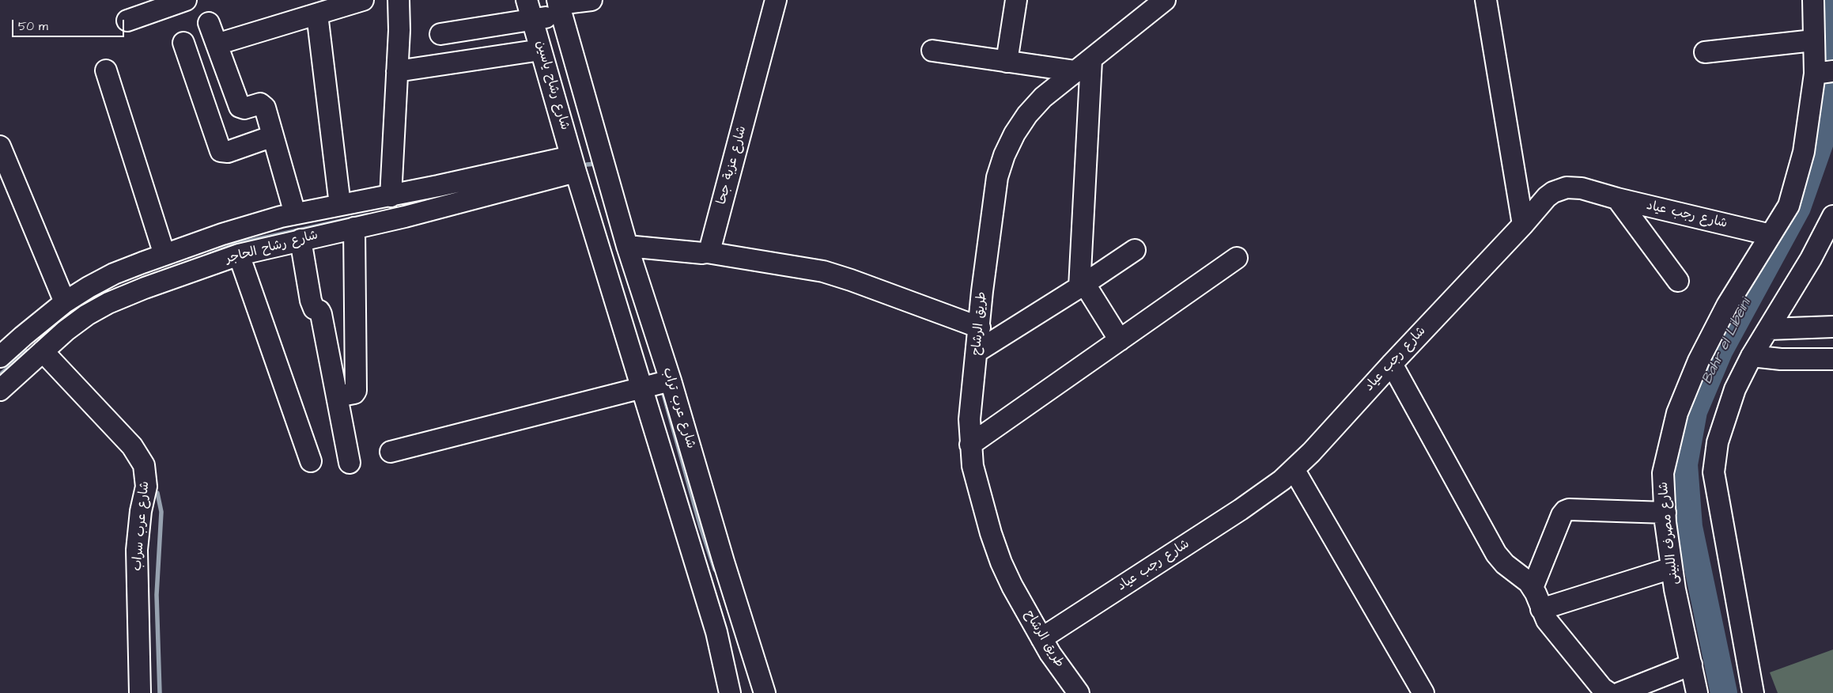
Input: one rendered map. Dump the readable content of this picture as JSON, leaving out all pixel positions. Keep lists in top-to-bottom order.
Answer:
{
  "streets": {
    "street": [
      "شارع رشاح ياسين",
      "شارع عزبة جحا",
      "شارع رجب عياد",
      "شارع رشاح الحاجر",
      "طريق الرشاح",
      "شارع عرب تراب",
      "شارع عرب سراب",
      "شارع مصرف اللبينى"
    ]
  },
  "crossings": [
    ["شارع رشاح ياسين", "شارع رشاح الحاجر"],
    ["شارع رشاح ياسين", "شارع عرب تراب"],
    ["شارع رجب عياد", "طريق الرشاح"],
    ["شارع رجب عياد", "شارع مصرف اللبينى"],
    ["شارع رشاح الحاجر", "شارع عرب تراب"],
    ["شارع رشاح الحاجر", "شارع عرب سراب"]
  ],
  "water": ["Bahr el Libeini"],
  "scale_bar": "50 m"
}
